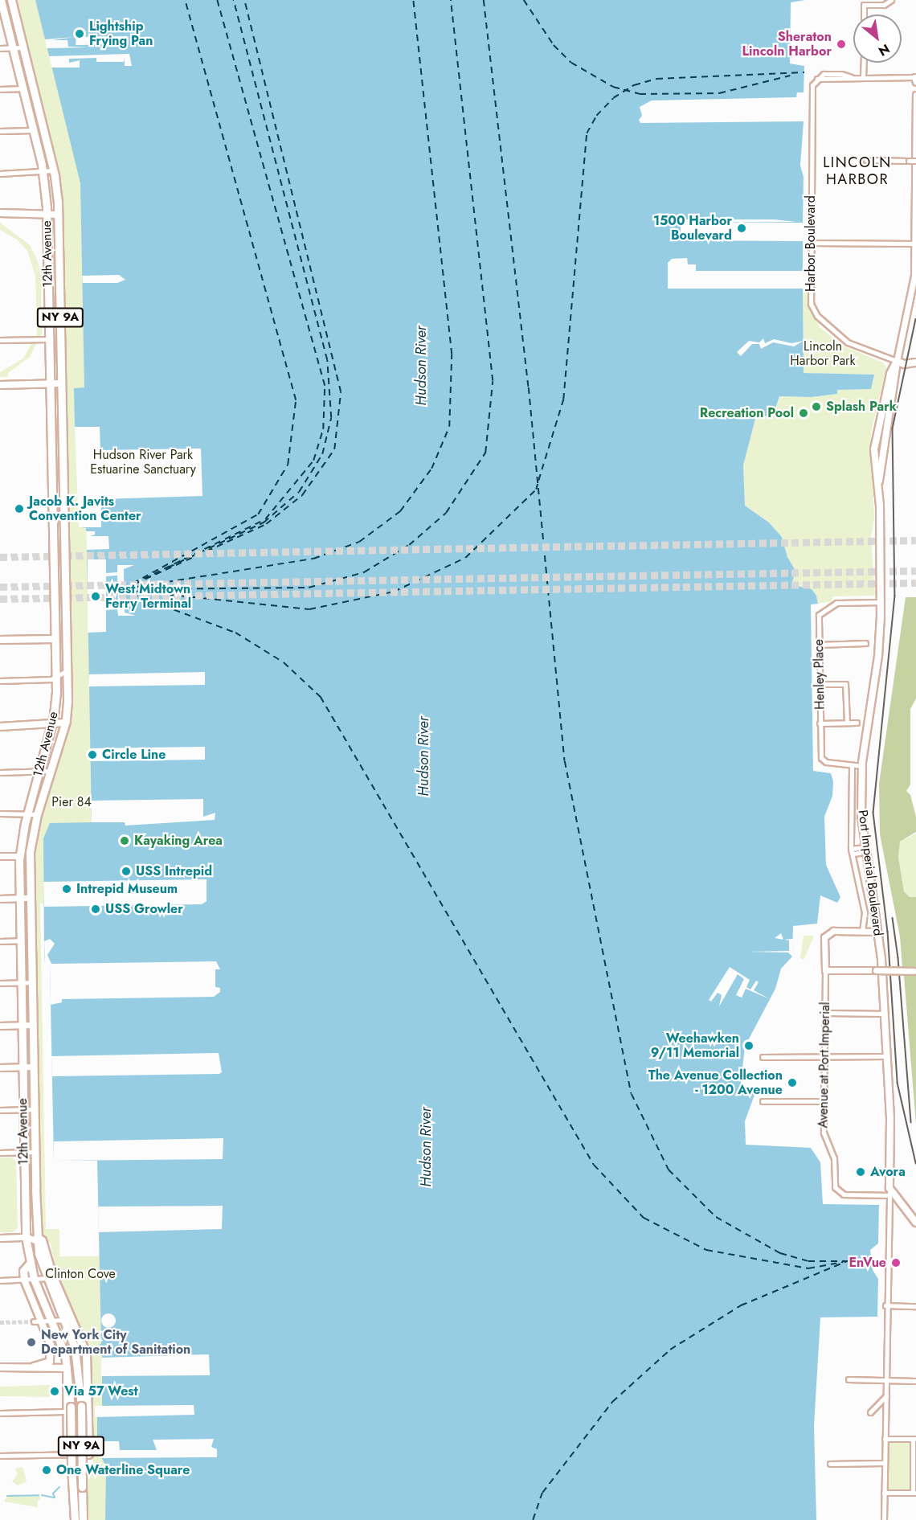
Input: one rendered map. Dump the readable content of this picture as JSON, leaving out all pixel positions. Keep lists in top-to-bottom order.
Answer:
{
  "streets": {
    "highway": ["12th Avenue", "NY 9A"],
    "main road": ["Port Imperial Boulevard"],
    "street": ["Harbor Boulevard", "Henley Place", "Avenue at Port Imperial"]
  },
  "crossings": [
    ["Harbor Boulevard", "Port Imperial Boulevard"],
    ["12th Avenue", "NY 9A"],
    ["Henley Place", "Port Imperial Boulevard"],
    ["Port Imperial Boulevard", "Avenue at Port Imperial"]
  ],
  "districts": ["LINCOLN HARBOR"],
  "water": ["Hudson River"],
  "parks": [
    "Lincoln Harbor Park",
    "Hudson River Park Estuarine Sanctuary",
    "Pier 84",
    "Clinton Cove"
  ],
  "places": [
    "Lightship Frying Pan",
    "Sheraton Lincoln Harbor",
    "1500 Harbor Boulevard",
    "Splash Park",
    "Recreation Pool",
    "Jacob K. Javits Convention Center",
    "West Midtown Ferry Terminal",
    "Circle Line",
    "Kayaking Area",
    "USS Intrepid",
    "Intrepid Museum",
    "USS Growler",
    "Weehawken 9/11 Memorial",
    "The Avenue Collection - 1200 Avenue",
    "Avora",
    "EnVue",
    "New York City Department of Sanitation",
    "Via 57 West",
    "One Waterline Square"
  ],
  "north": "bottom right"
}
